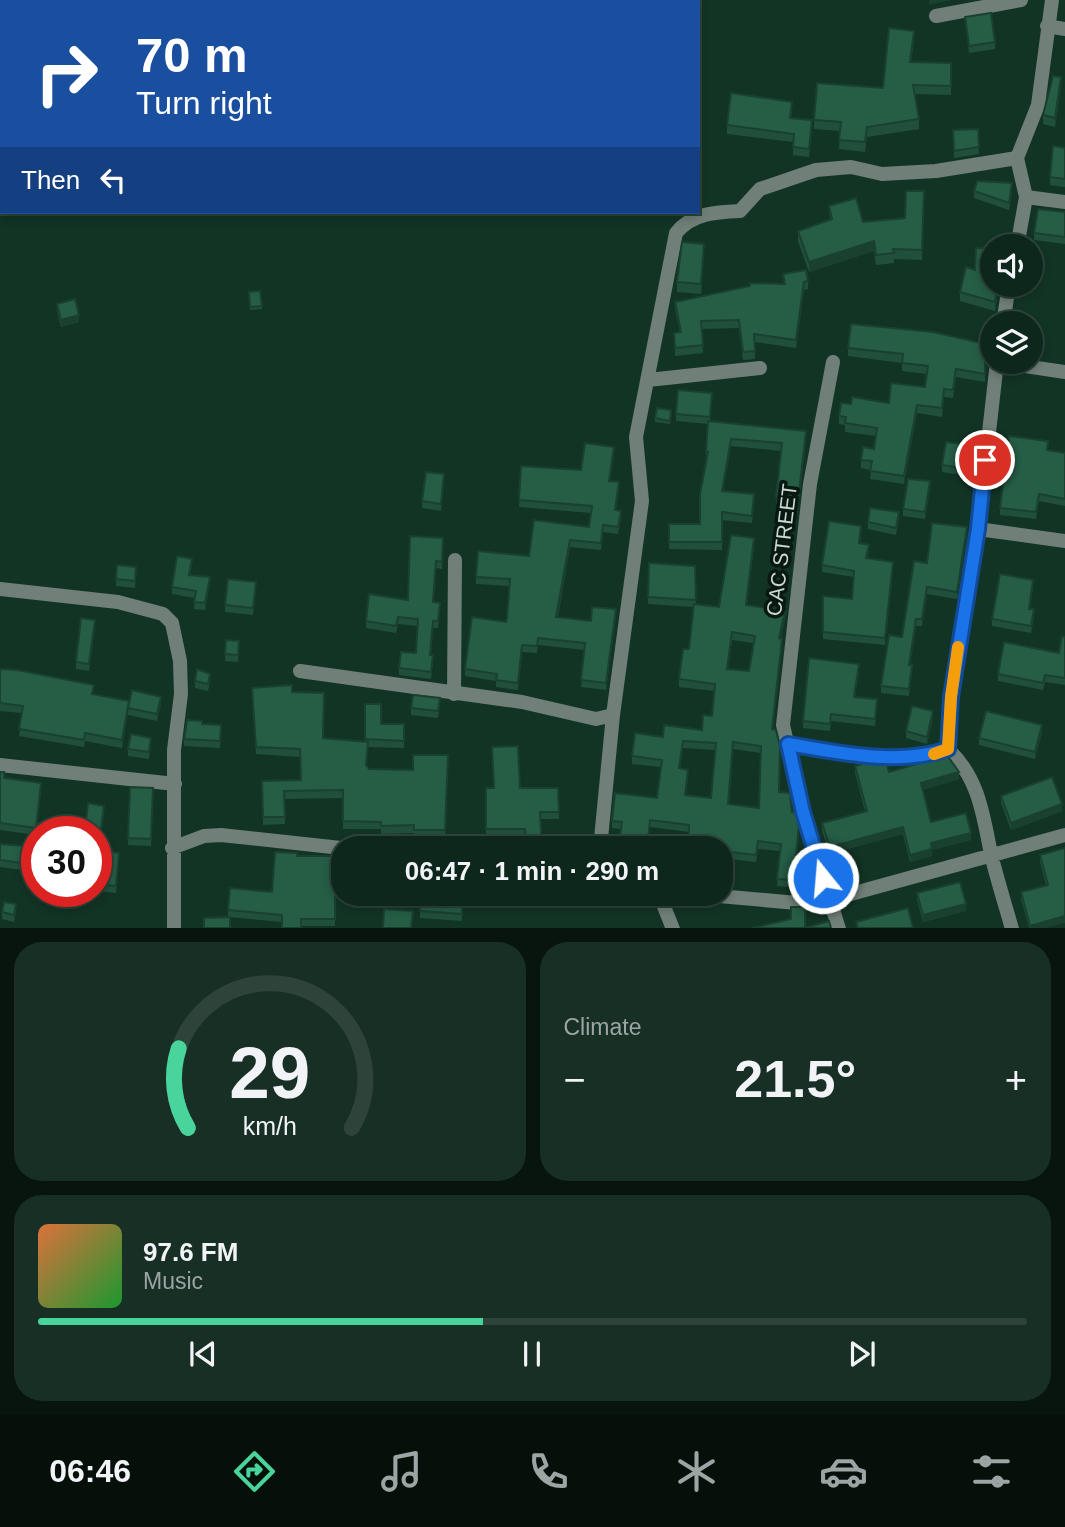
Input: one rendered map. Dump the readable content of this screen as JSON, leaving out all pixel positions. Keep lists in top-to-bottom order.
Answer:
{
  "streets": {
    "street": ["CAC STREET"]
  },
  "page": {
    "turn": ["70 m", "Turn right"],
    "then": "Then",
    "limit": "30",
    "trip": "06:47 · 1 min · 290 m",
    "tile": "Climate",
    "heat": ["−", "21.5°", "+"],
    "song": ["97.6 FM", "Music"],
    "tabs": "06:46",
    "gauge": ["29", "km/h"]
  }
}
